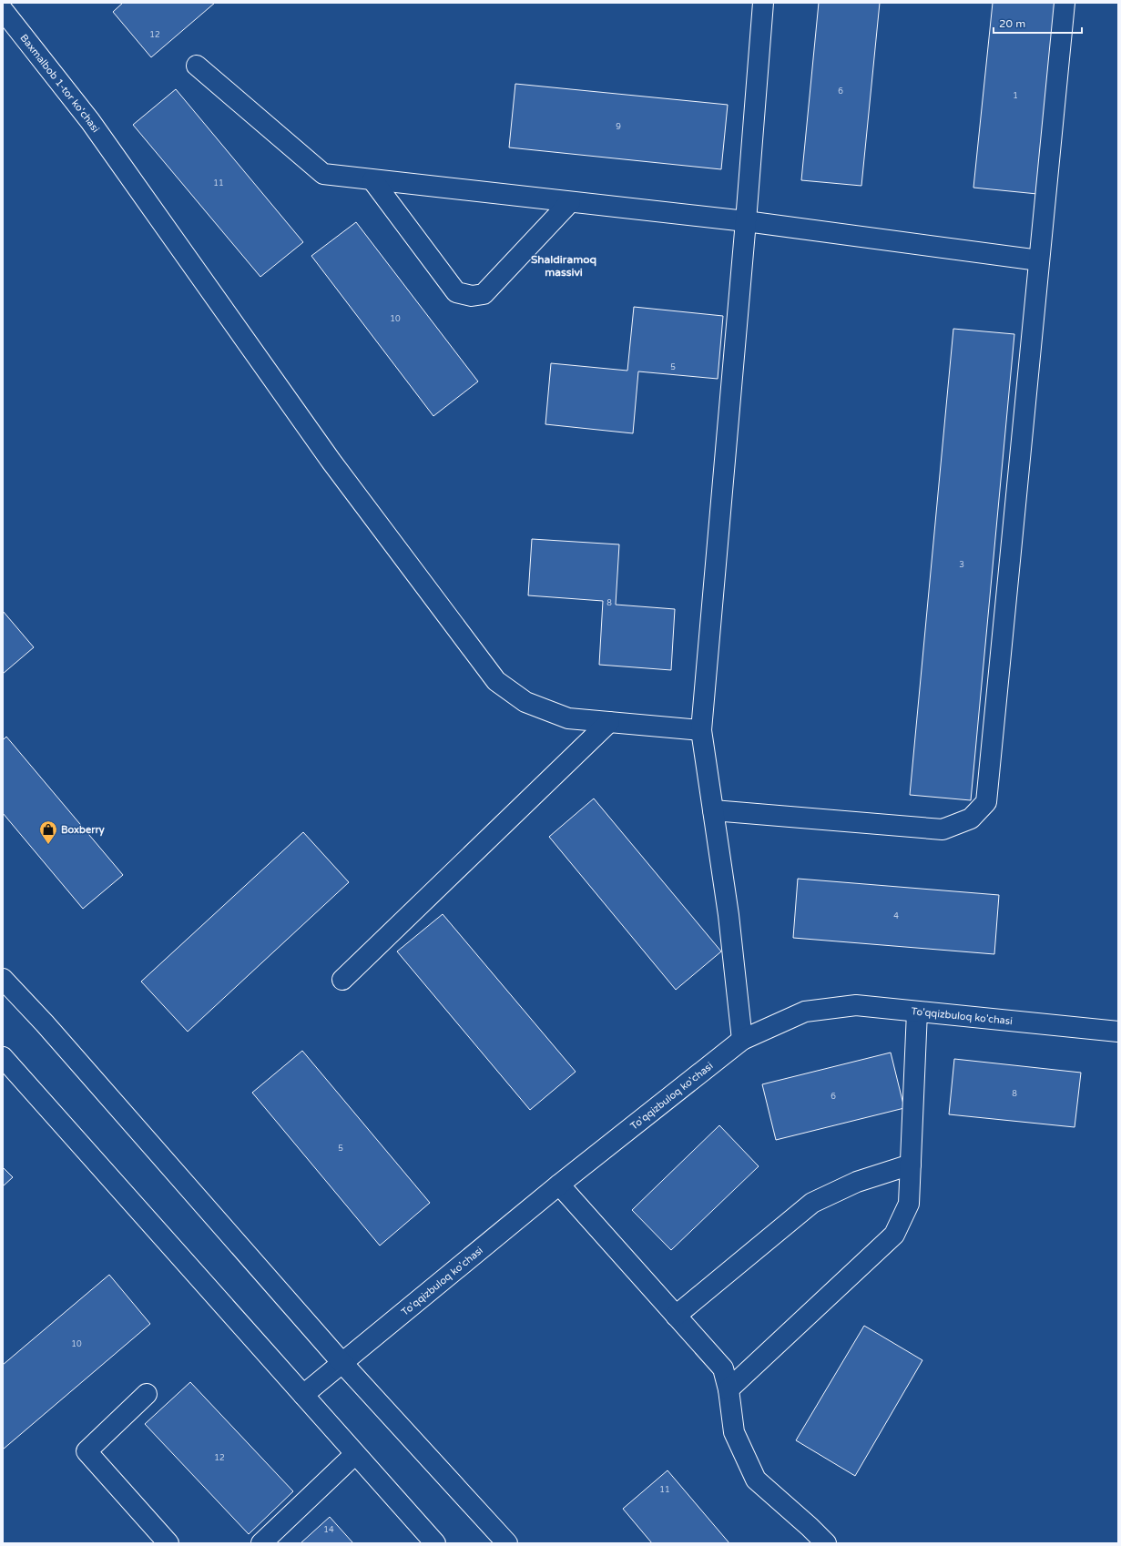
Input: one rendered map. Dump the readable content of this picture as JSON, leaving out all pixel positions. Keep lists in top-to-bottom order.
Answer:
{
  "streets": {
    "main road": ["Baxmalbob 1-tor ko'chasi", "To'qqizbuloq ko'chasi"]
  },
  "districts": ["Shaldiramoq massivi"],
  "places": {
    "shop": ["Boxberry"]
  },
  "house_numbers": [
    "12",
    "6",
    "1",
    "9",
    "11",
    "10",
    "5",
    "3",
    "8",
    "4",
    "8",
    "6",
    "5",
    "10",
    "12",
    "11",
    "14"
  ],
  "scale_bar": "20 m"
}
